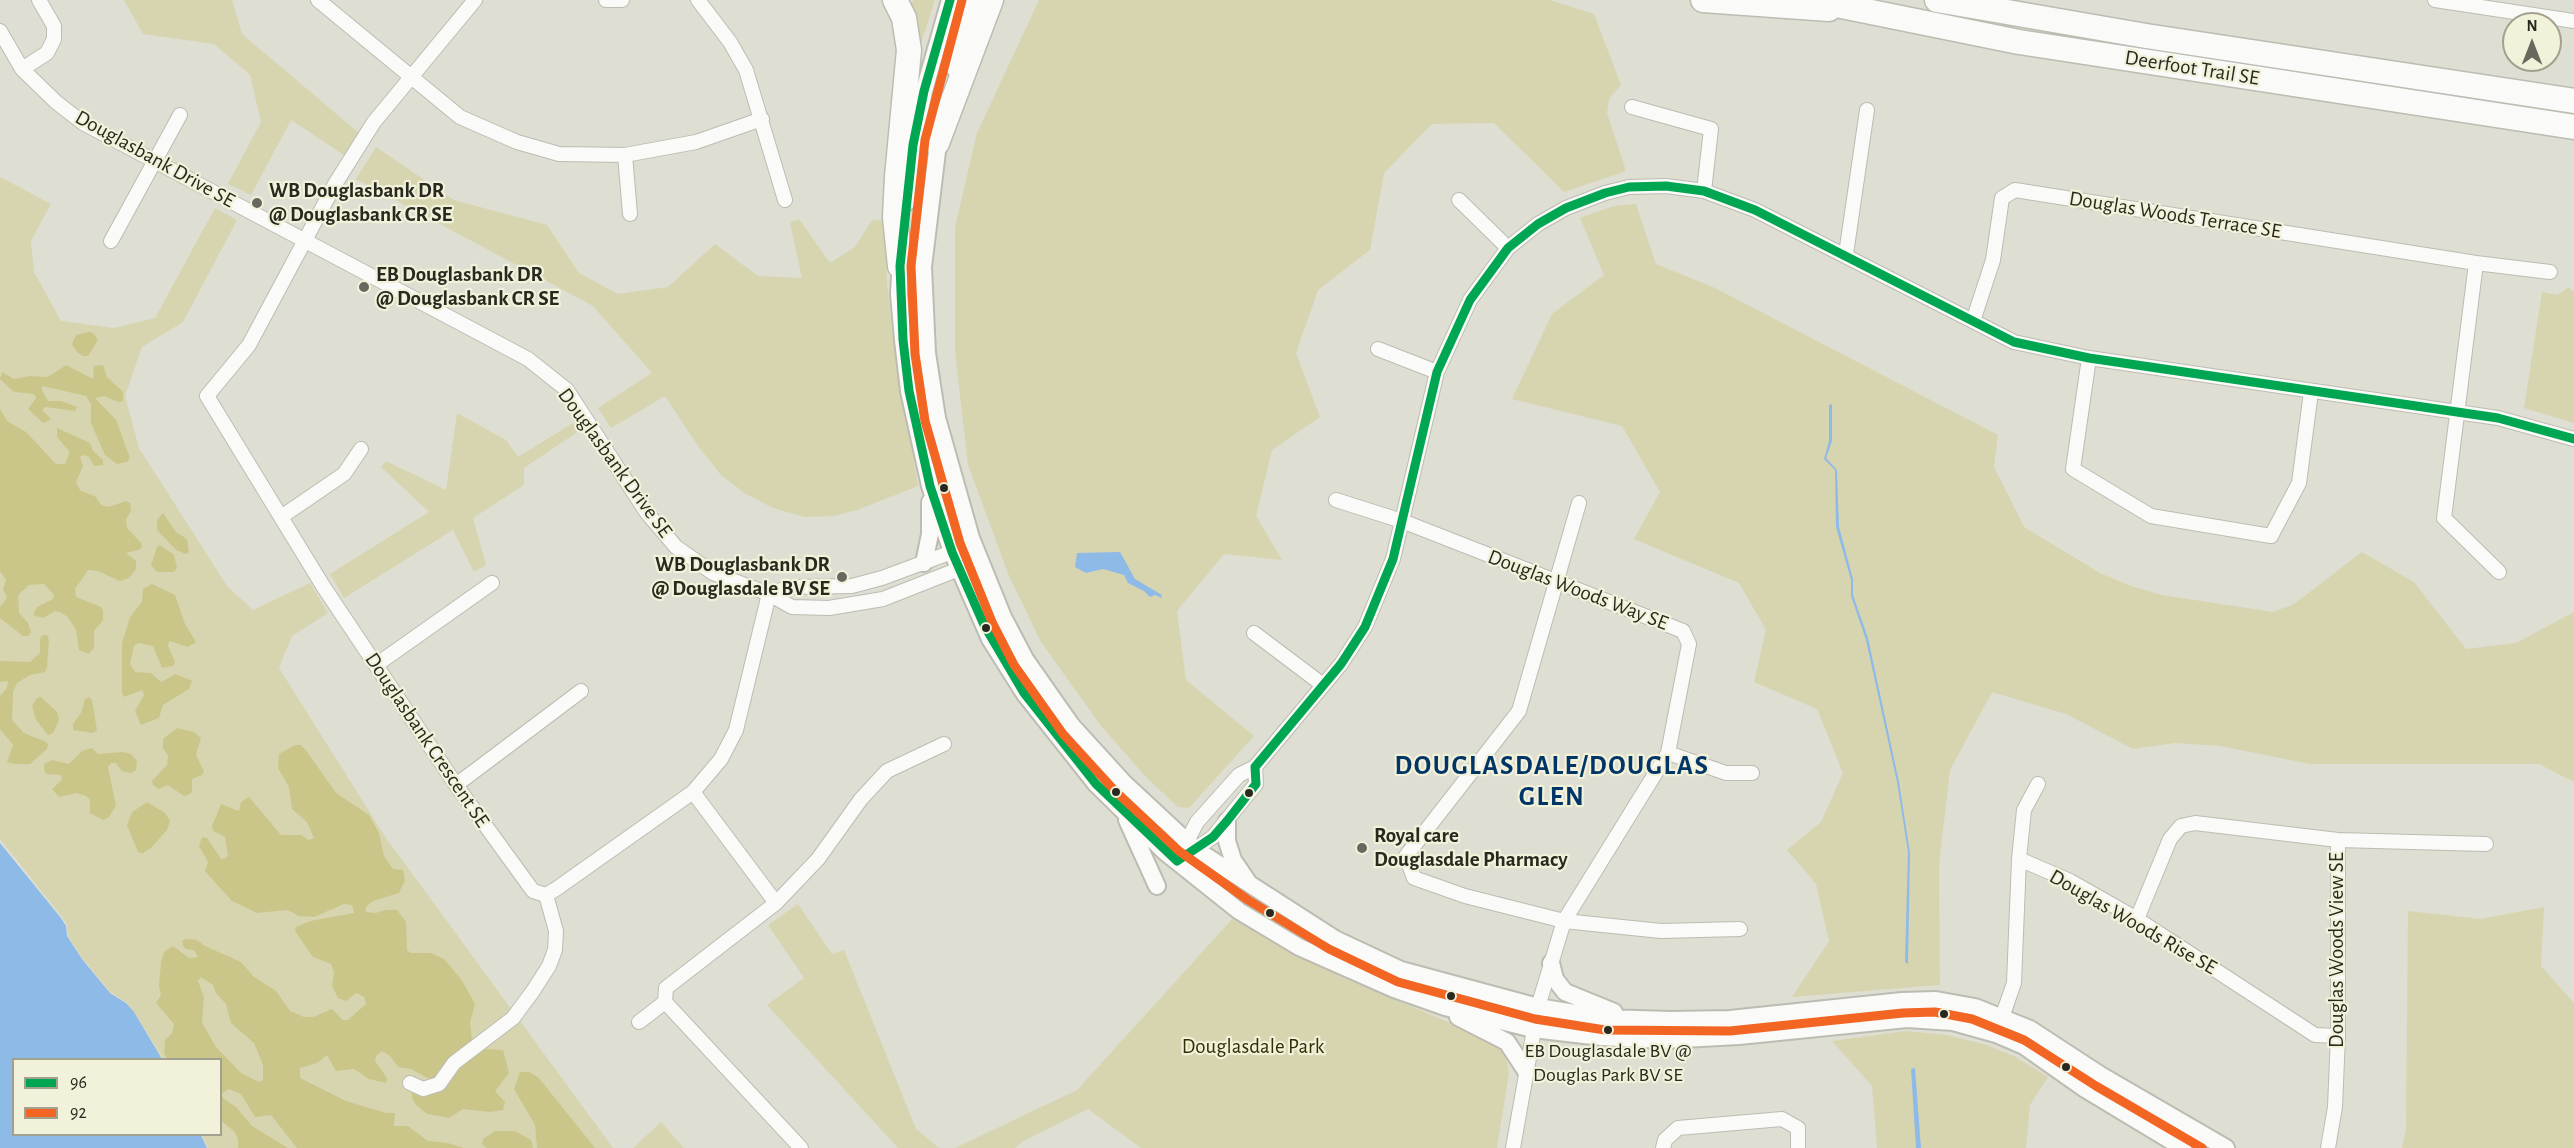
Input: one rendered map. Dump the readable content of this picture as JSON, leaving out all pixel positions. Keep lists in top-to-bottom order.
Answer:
{
  "streets": {
    "highway": ["Deerfoot Trail SE"],
    "street": [
      "Douglasbank Drive SE",
      "Douglas Woods Terrace SE",
      "Douglas Woods Way SE",
      "Douglasbank Crescent SE",
      "Douglas Woods Rise SE",
      "Douglas Woods View SE"
    ]
  },
  "crossings": [
    ["Douglasbank Drive SE", "Douglasbank Crescent SE"],
    ["Douglas Woods Rise SE", "Douglas Woods View SE"]
  ],
  "districts": ["DOUGLASDALE/DOUGLAS GLEN"],
  "parks": ["Douglasdale Park"],
  "places": [
    "WB Douglasbank DR @ Douglasbank CR SE",
    "EB Douglasbank DR @ Douglasbank CR SE",
    "WB Douglasbank DR @ Douglasdale BV SE",
    "Royal care Douglasdale Pharmacy",
    "EB Douglasdale BV @ Douglas Park BV SE"
  ],
  "lines": ["transit line 96", "transit line 92"],
  "legend": ["96", "92"],
  "north": "top"
}
